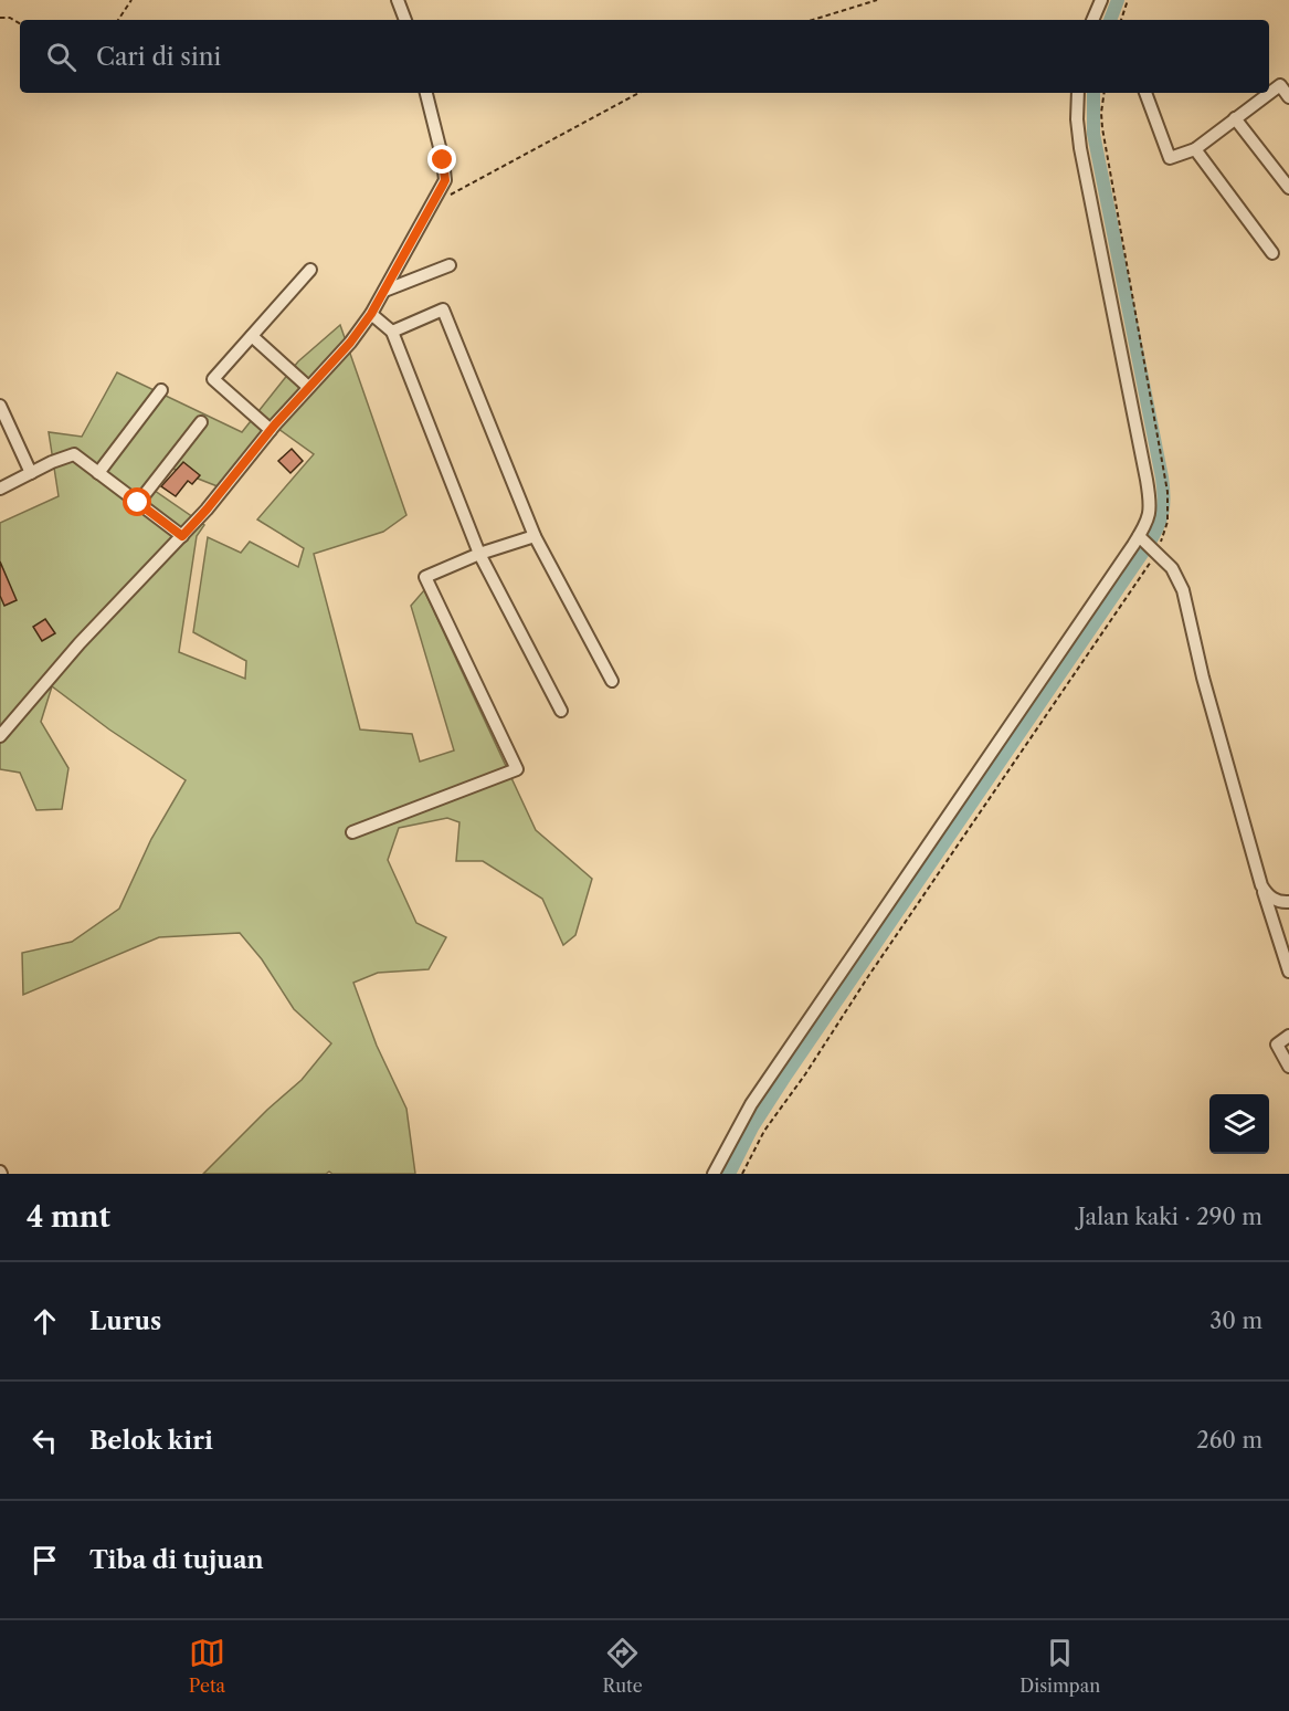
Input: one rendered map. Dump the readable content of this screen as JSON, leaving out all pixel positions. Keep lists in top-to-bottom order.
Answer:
{
  "page": {
    "search": "Cari di sini",
    "heading": ["4 mnt", "Jalan kaki · 290 m"],
    "list": [
      ["Lurus", "30 m"],
      ["Belok kiri", "260 m"],
      "Tiba di tujuan"
    ],
    "nav": ["Peta", "Rute", "Disimpan"]
  }
}
